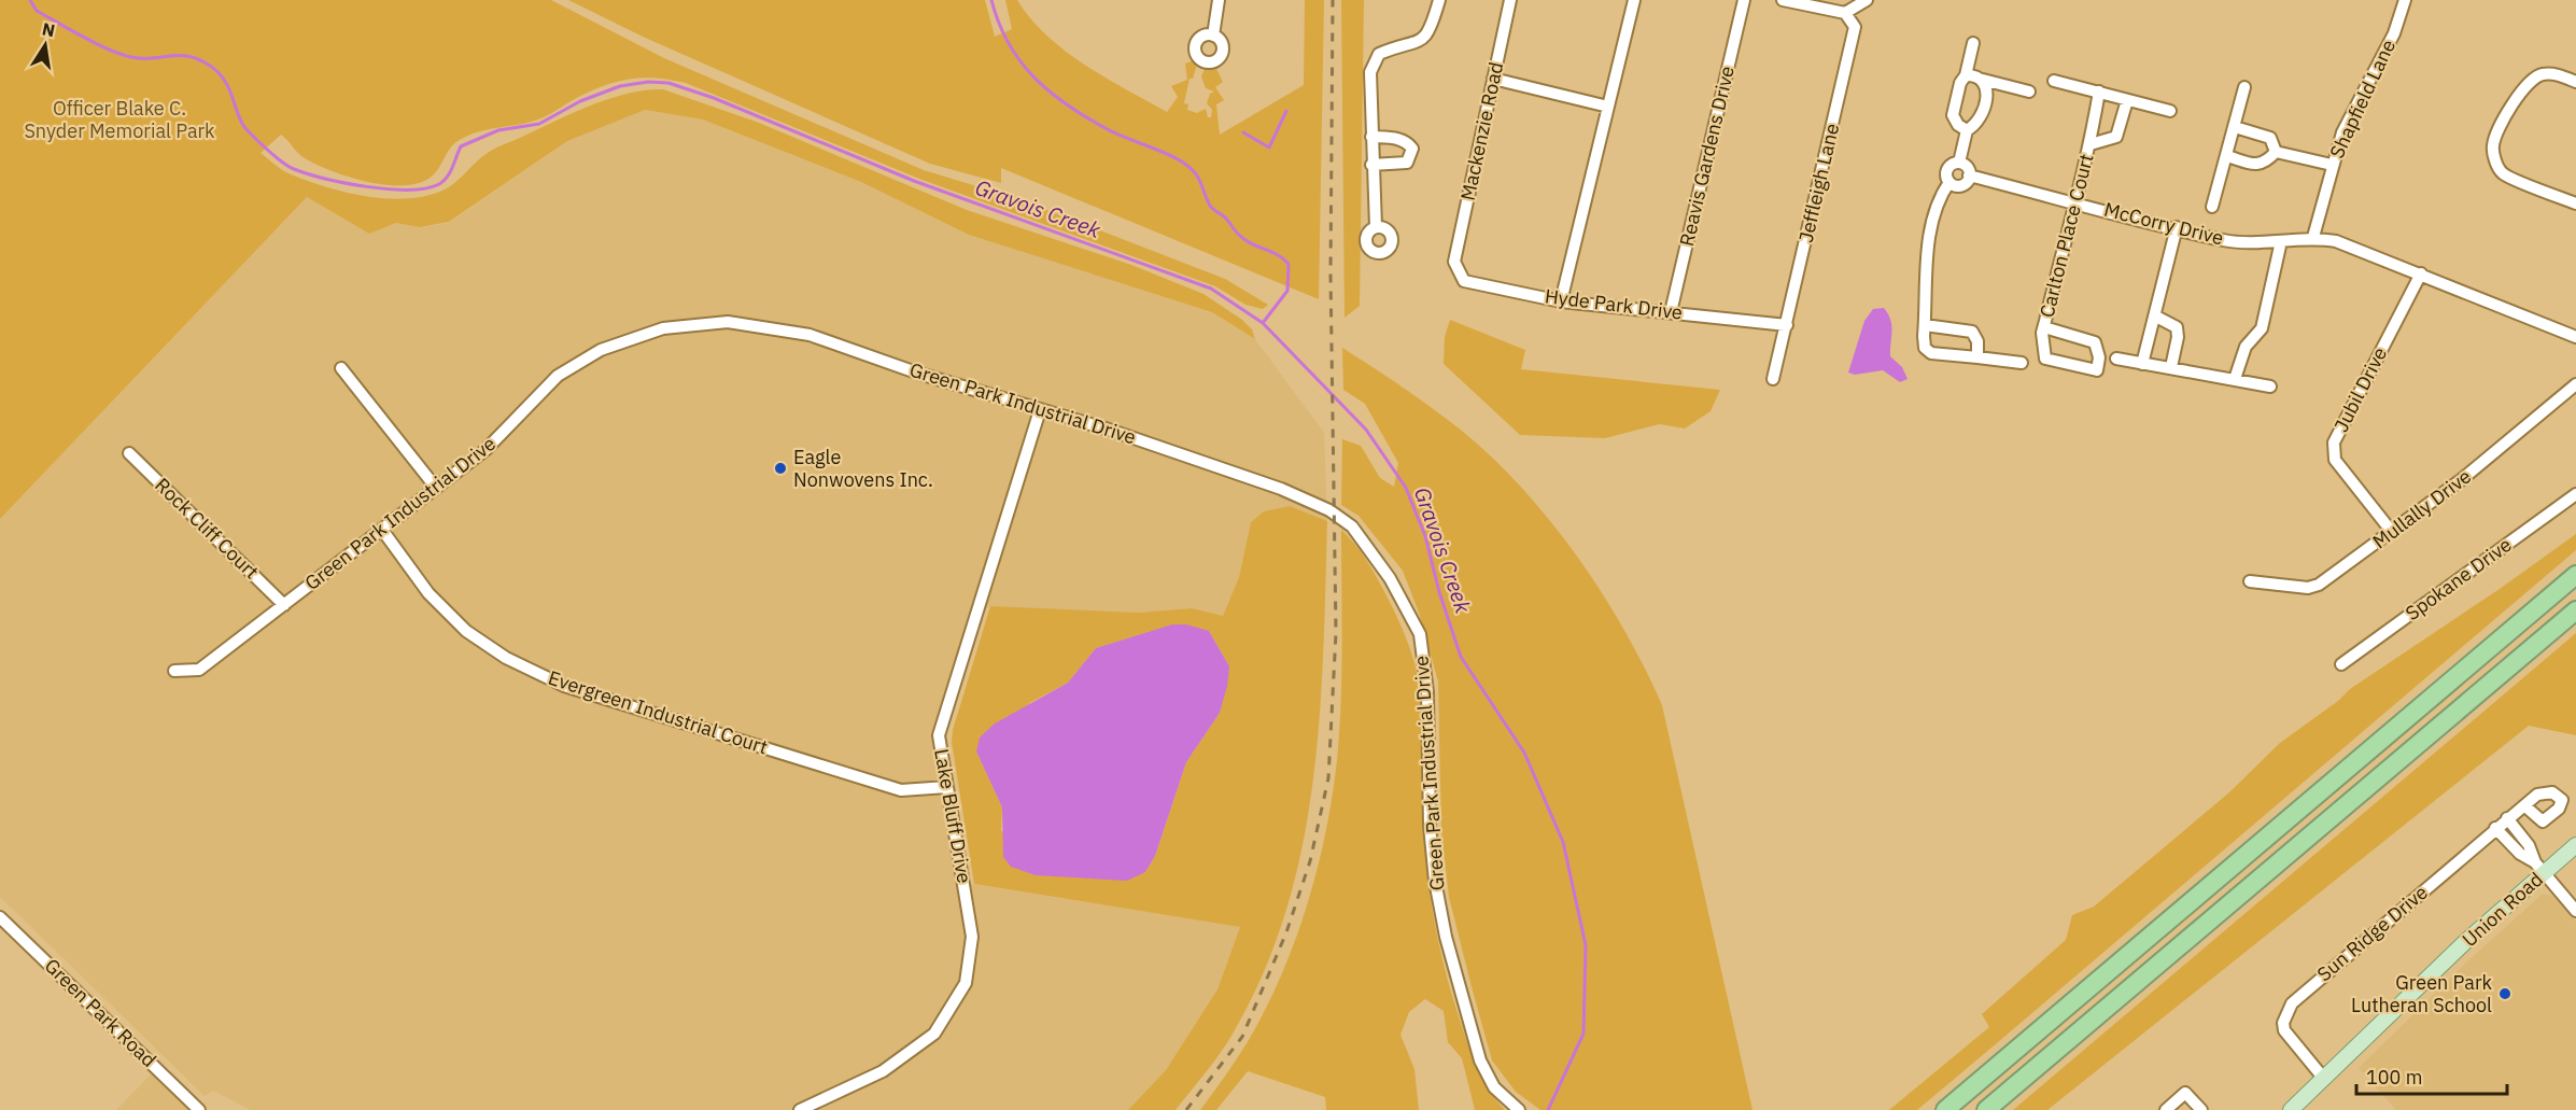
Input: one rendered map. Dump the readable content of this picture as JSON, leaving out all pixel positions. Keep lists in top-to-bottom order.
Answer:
{
  "streets": {
    "main road": ["Union Road"],
    "street": [
      "Shapfield Lane",
      "Mackenzie Road",
      "Reavis Gardens Drive",
      "Jeffleigh Lane",
      "McCorry Drive",
      "Carlton Place Court",
      "Hyde Park Drive",
      "Jubil Drive",
      "Green Park Industrial Drive",
      "Mullally Drive",
      "Rock Cliff Court",
      "Spokane Drive",
      "Evergreen Industrial Court",
      "Lake Bluff Drive",
      "Sun Ridge Drive",
      "Green Park Road"
    ]
  },
  "crossings": [
    ["Shapfield Lane", "McCorry Drive"],
    ["Mackenzie Road", "Hyde Park Drive"],
    ["Reavis Gardens Drive", "Hyde Park Drive"],
    ["Jeffleigh Lane", "Hyde Park Drive"],
    ["McCorry Drive", "Carlton Place Court"],
    ["McCorry Drive", "Jubil Drive"],
    ["Jubil Drive", "Mullally Drive"],
    ["Green Park Industrial Drive", "Rock Cliff Court"],
    ["Green Park Industrial Drive", "Evergreen Industrial Court"],
    ["Green Park Industrial Drive", "Lake Bluff Drive"],
    ["Evergreen Industrial Court", "Lake Bluff Drive"],
    ["Union Road", "Sun Ridge Drive"]
  ],
  "water": ["Gravois Creek"],
  "parks": ["Officer Blake C. Snyder Memorial Park"],
  "places": ["Eagle Nonwovens Inc.", "Green Park Lutheran School"],
  "scale_bar": "100 m",
  "north": "top"
}
